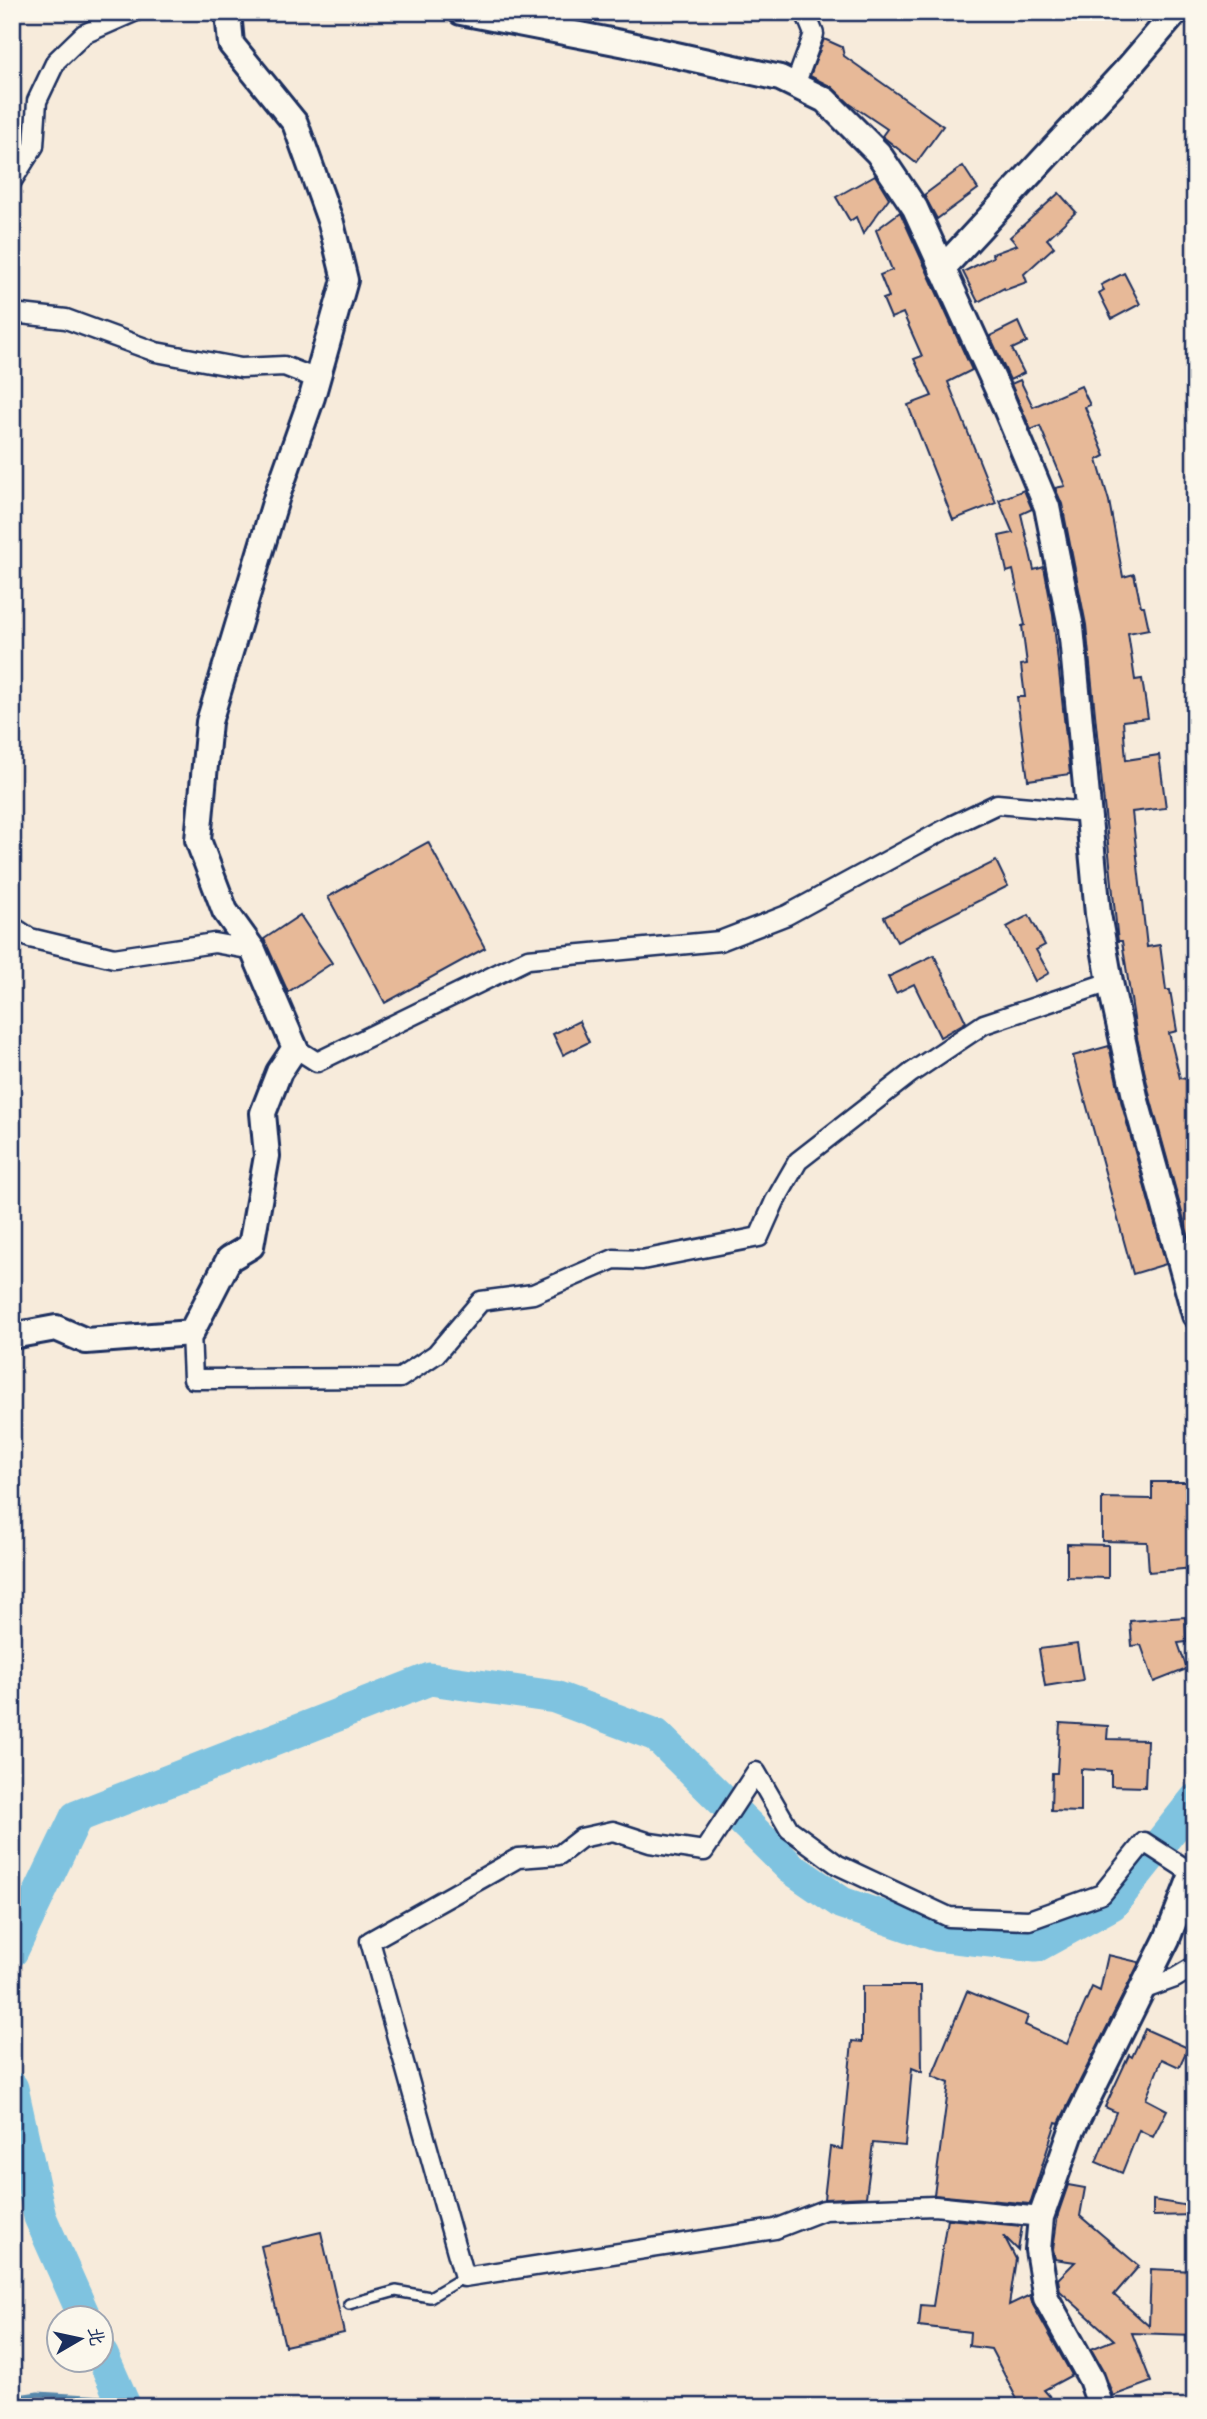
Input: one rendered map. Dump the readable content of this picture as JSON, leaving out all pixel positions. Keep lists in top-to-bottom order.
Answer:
{
  "north": "right"
}
